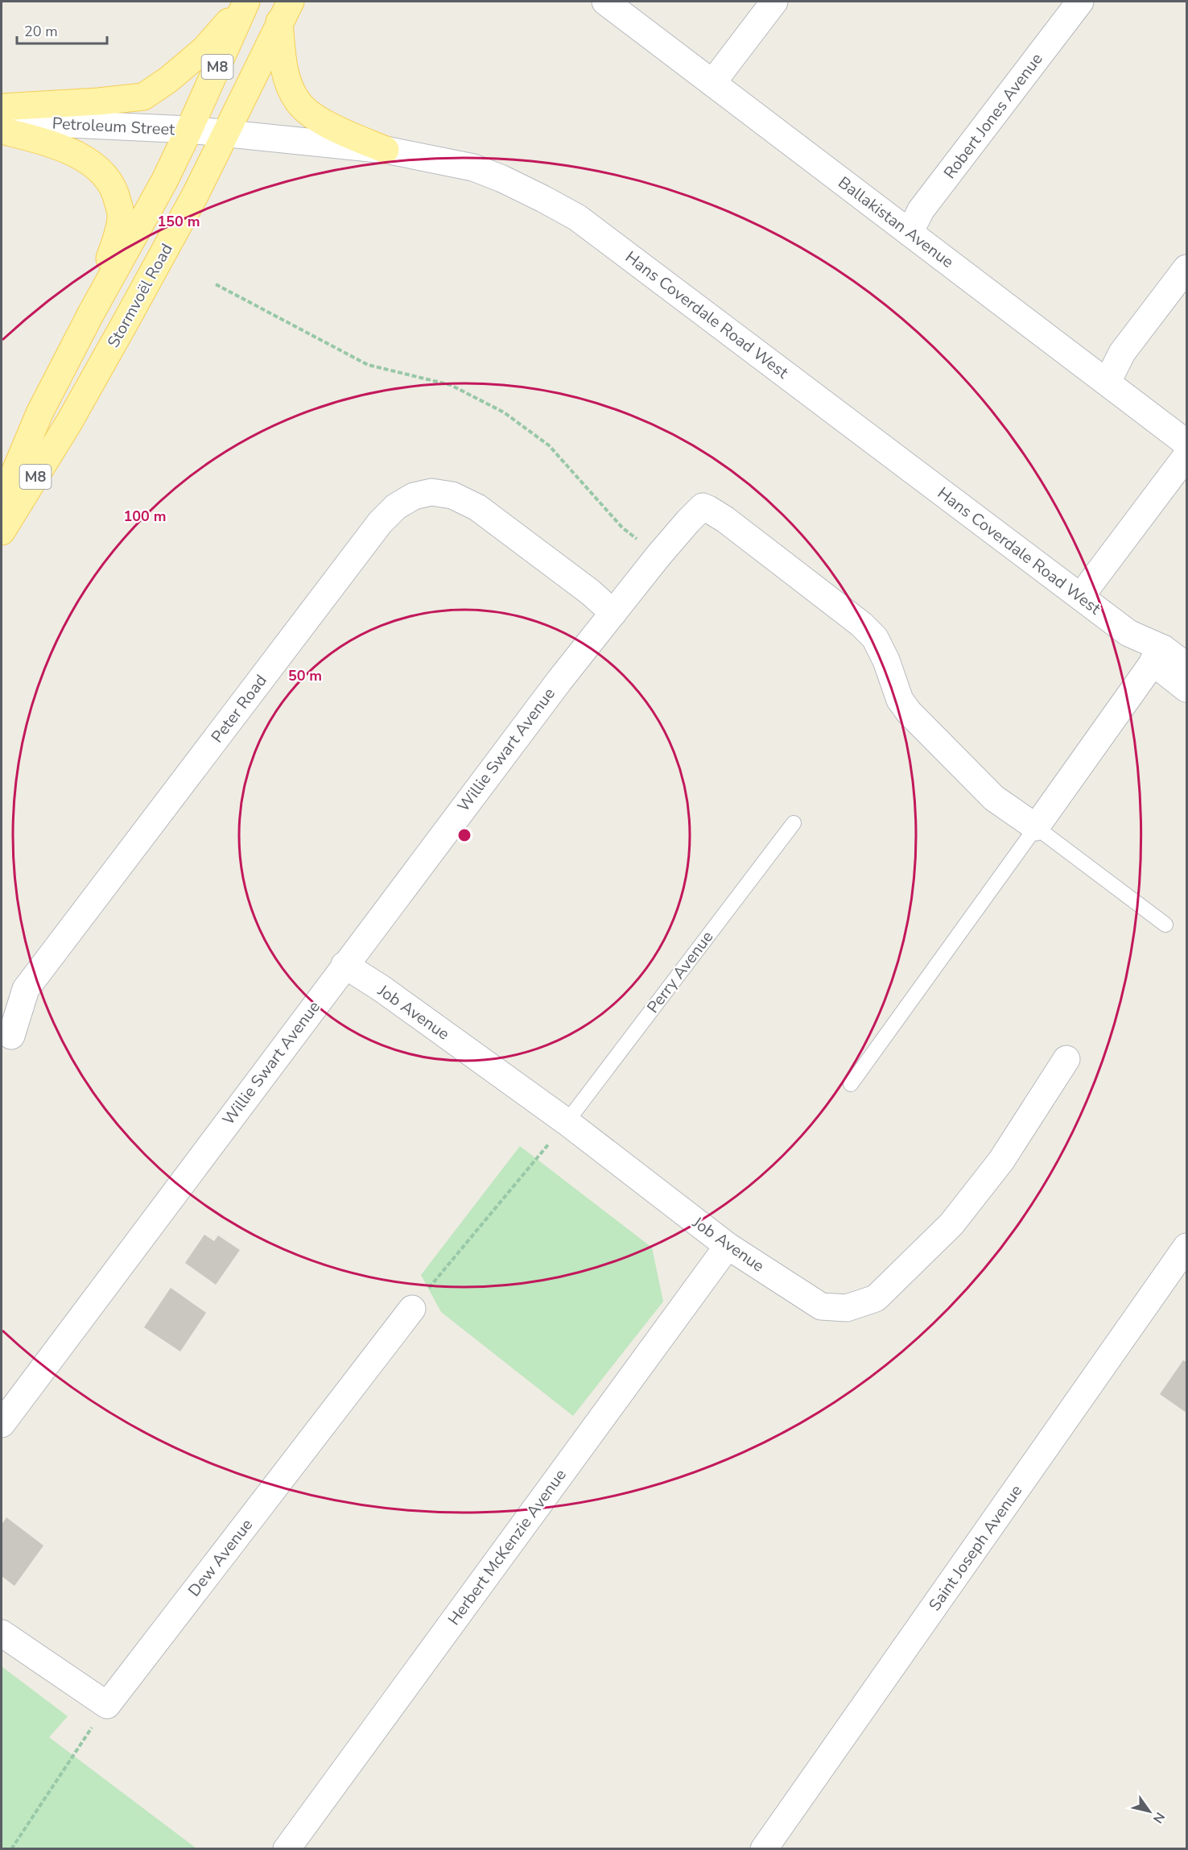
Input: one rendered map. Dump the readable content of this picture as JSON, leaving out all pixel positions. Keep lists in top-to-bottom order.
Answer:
{
  "streets": {
    "main road": ["M8", "Stormvoël Road"],
    "street": [
      "Robert Jones Avenue",
      "Petroleum Street",
      "Ballakistan Avenue",
      "Hans Coverdale Road West",
      "Peter Road",
      "Willie Swart Avenue",
      "Job Avenue",
      "Herbert McKenzie Avenue",
      "Saint Joseph Avenue",
      "Dew Avenue"
    ],
    "lane": ["Perry Avenue"]
  },
  "crossings": [
    ["M8", "Petroleum Street"],
    ["Robert Jones Avenue", "Ballakistan Avenue"],
    ["Petroleum Street", "Stormvoël Road"],
    ["Petroleum Street", "Hans Coverdale Road West"],
    ["Stormvoël Road", "Hans Coverdale Road West"],
    ["Peter Road", "Willie Swart Avenue"],
    ["Willie Swart Avenue", "Job Avenue"],
    ["Perry Avenue", "Job Avenue"],
    ["Job Avenue", "Herbert McKenzie Avenue"]
  ],
  "scale_bar": "20 m",
  "north": "bottom right",
  "rings": ["150 m", "100 m", "50 m"]
}
